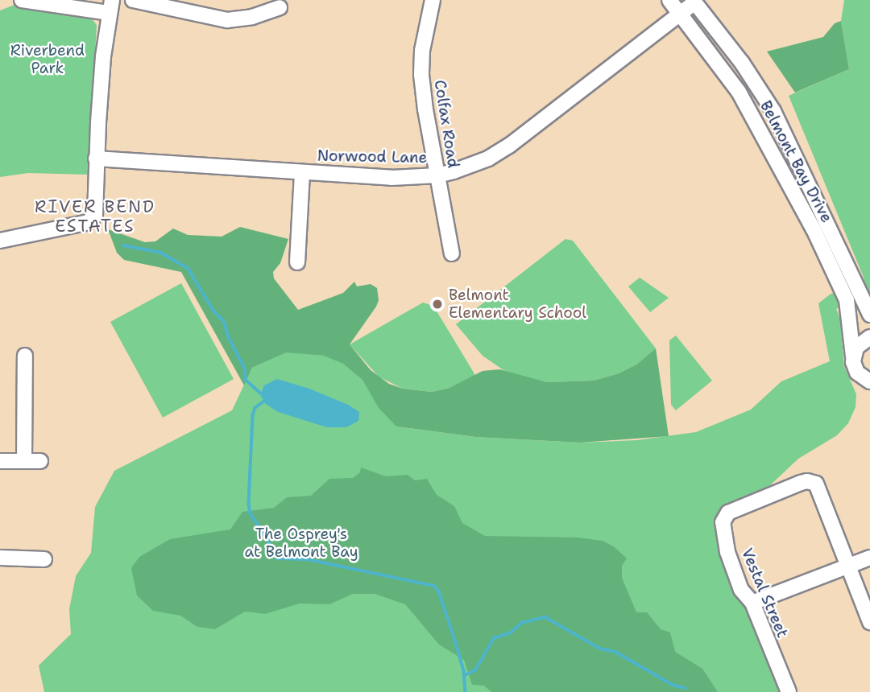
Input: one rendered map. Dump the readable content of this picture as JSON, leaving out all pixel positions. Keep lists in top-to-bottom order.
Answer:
{
  "streets": {
    "street": [
      "Colfax Road",
      "Norwood Lane",
      "Belmont Bay Drive",
      "Vestal Street"
    ]
  },
  "crossings": [
    ["Colfax Road", "Norwood Lane"],
    ["Norwood Lane", "Belmont Bay Drive"]
  ],
  "districts": ["RIVER BEND ESTATES"],
  "parks": ["Riverbend Park", "The Osprey's at Belmont Bay"],
  "places": ["Belmont Elementary School"]
}
